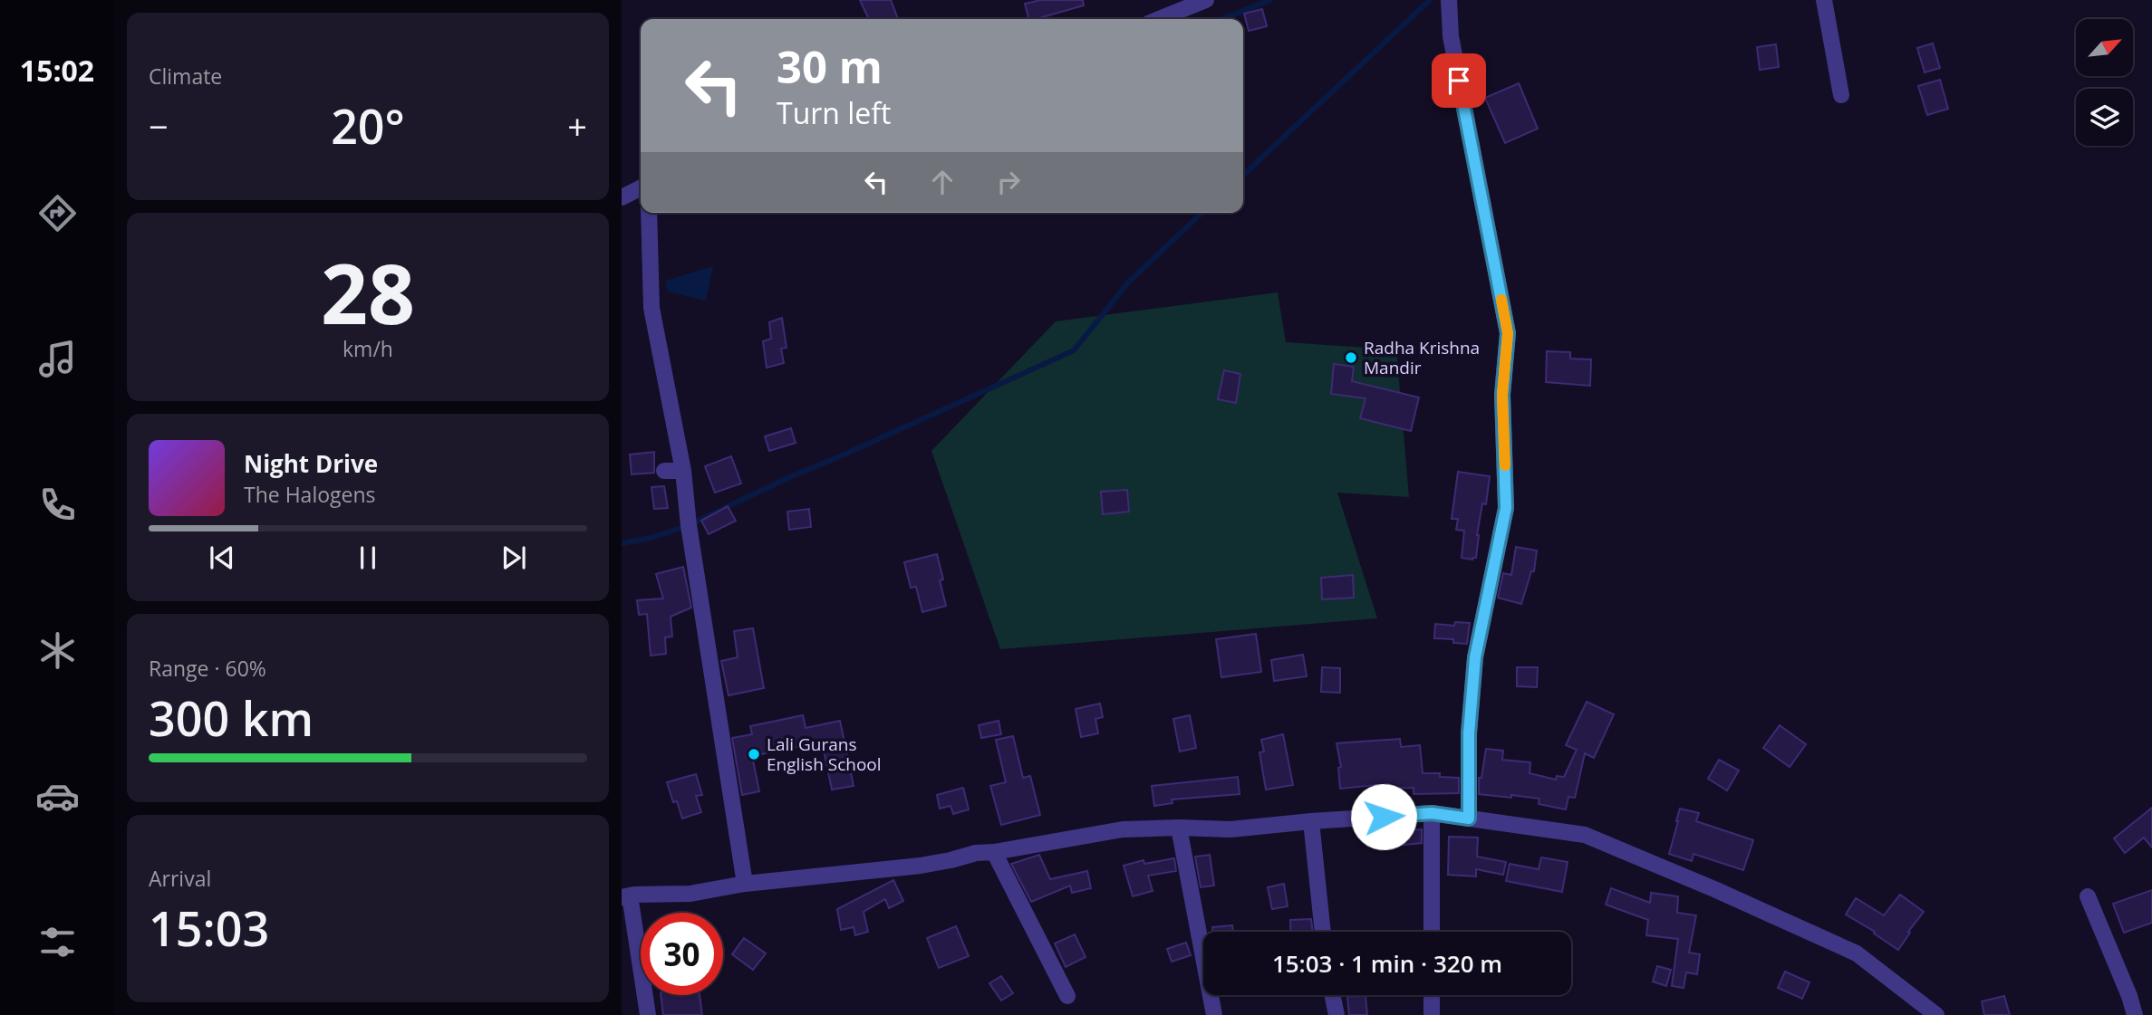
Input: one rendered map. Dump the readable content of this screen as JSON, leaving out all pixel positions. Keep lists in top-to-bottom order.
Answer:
{
  "places": ["Radha Krishna Mandir", "Lali Gurans English School"],
  "north": "top right",
  "page": {
    "tabs": "15:02",
    "tile": [
      "Climate",
      ["28", "km/h"],
      ["Range · 60%", "300 km"],
      ["Arrival", "15:03"]
    ],
    "turn": ["30 m", "Turn left"],
    "heat": ["−", "20°", "+"],
    "song": ["Night Drive", "The Halogens"],
    "limit": "30",
    "trip": "15:03 · 1 min · 320 m"
  }
}
